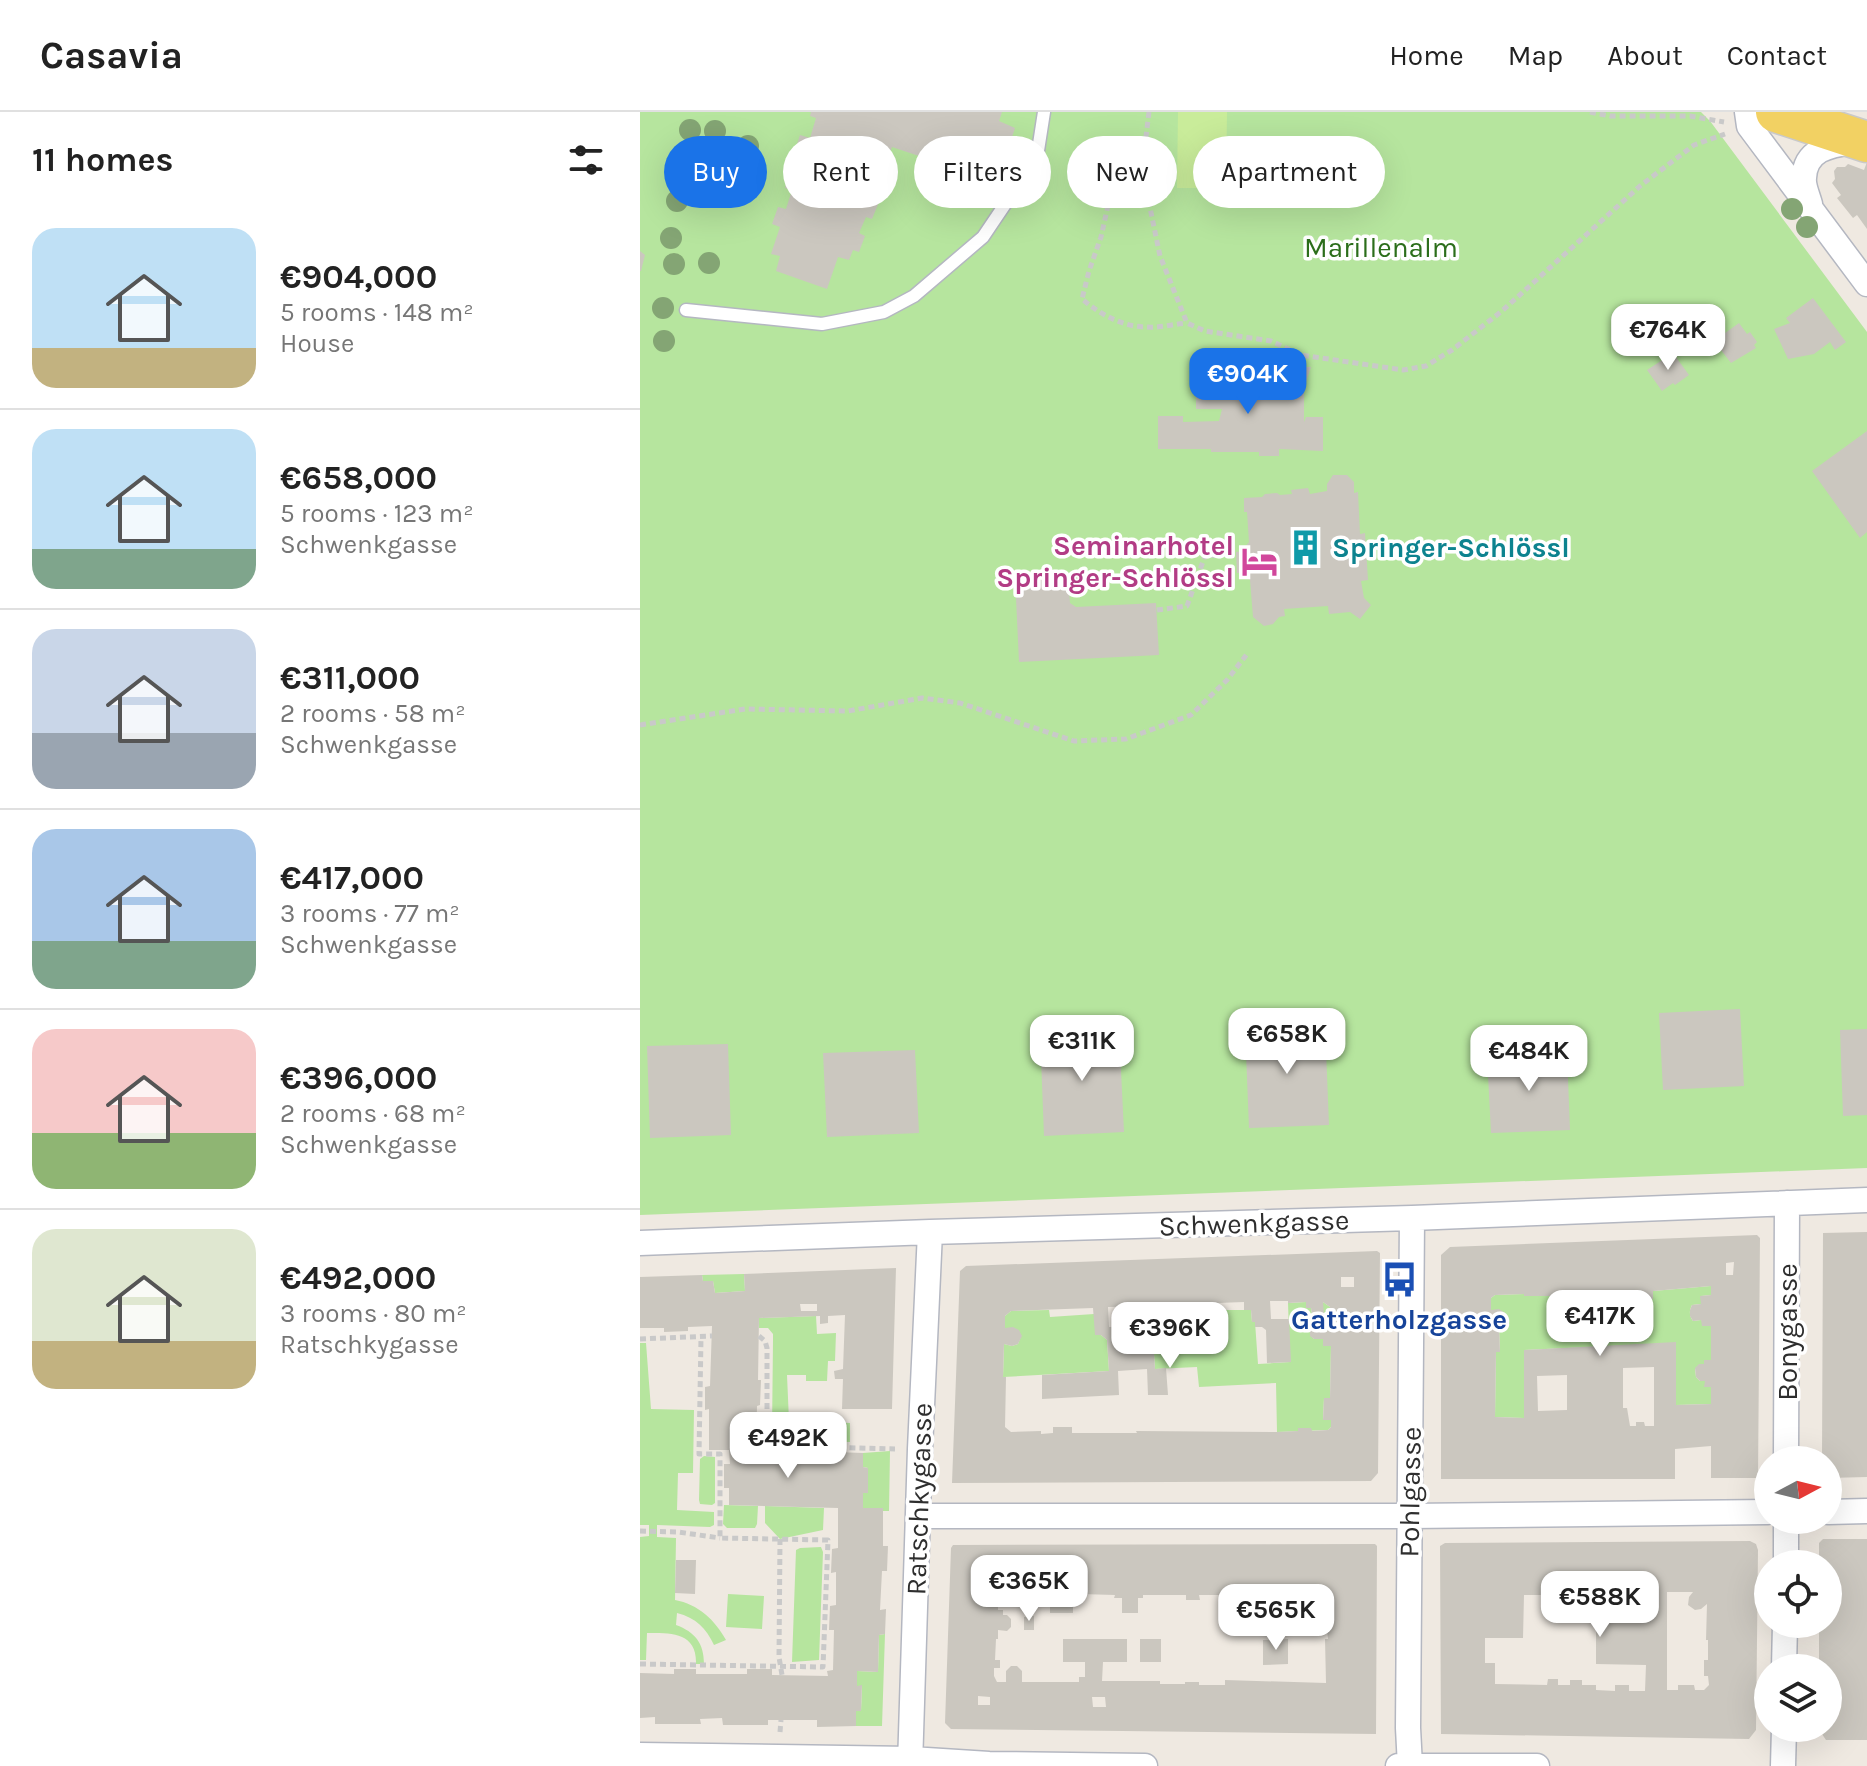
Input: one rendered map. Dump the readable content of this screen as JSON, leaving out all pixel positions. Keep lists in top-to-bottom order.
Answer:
{
  "streets": {
    "street": [
      "Schwenkgasse",
      "Bonygasse",
      "Pohlgasse",
      "Ratschkygasse"
    ]
  },
  "crossings": [
    ["Schwenkgasse", "Bonygasse"],
    ["Schwenkgasse", "Pohlgasse"],
    ["Schwenkgasse", "Ratschkygasse"]
  ],
  "parks": ["Marillenalm"],
  "places": {
    "building": ["Springer-Schlössl"],
    "hotel": ["Seminarhotel Springer-Schlössl"],
    "bus stop": ["Gatterholzgasse"]
  },
  "north": "right",
  "page": {
    "header": "Casavia",
    "nav": [
      "Home",
      "Map",
      "About",
      "Contact"
    ],
    "heading": "11 homes",
    "chip": [
      "Buy",
      "Rent",
      "Filters",
      "New",
      "Apartment"
    ],
    "list": [
      {
        "name": "€904,000",
        "note": "5 rooms · 148 m² · House"
      },
      {
        "name": "€658,000",
        "note": "5 rooms · 123 m² · Schwenkgasse"
      },
      {
        "name": "€311,000",
        "note": "2 rooms · 58 m² · Schwenkgasse"
      },
      {
        "name": "€417,000",
        "note": "3 rooms · 77 m² · Schwenkgasse"
      },
      {
        "name": "€396,000",
        "note": "2 rooms · 68 m² · Schwenkgasse"
      },
      {
        "name": "€492,000",
        "note": "3 rooms · 80 m² · Ratschkygasse"
      }
    ],
    "price": [
      "€764K",
      "€904K",
      "€658K",
      "€311K",
      "€484K",
      "€417K",
      "€396K",
      "€492K",
      "€365K",
      "€588K",
      "€565K"
    ]
  }
}
